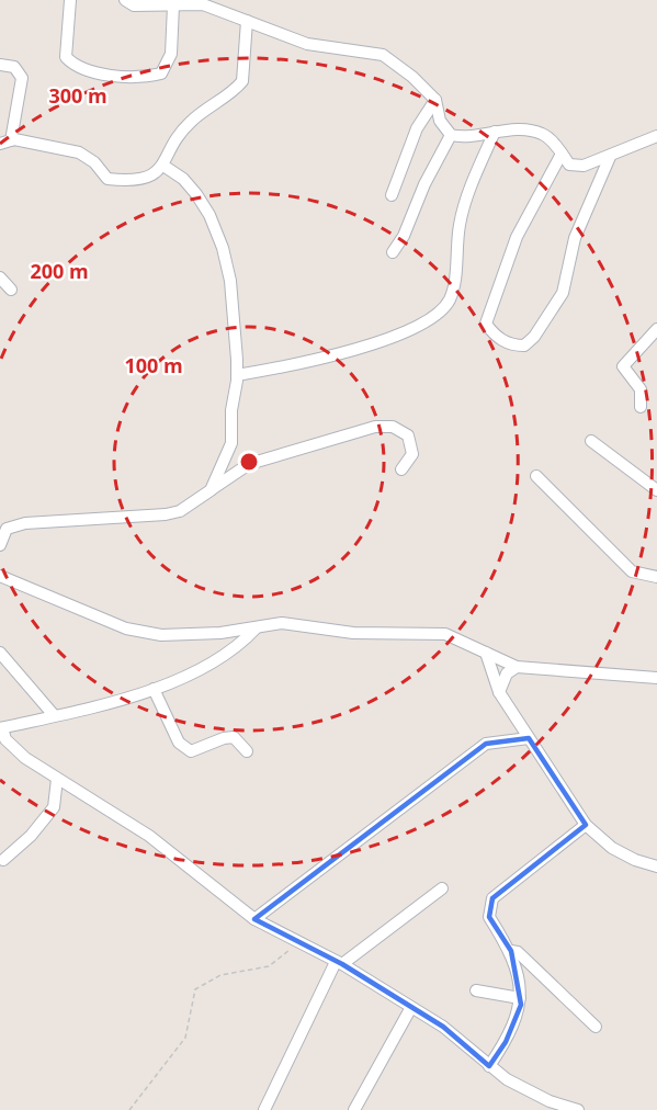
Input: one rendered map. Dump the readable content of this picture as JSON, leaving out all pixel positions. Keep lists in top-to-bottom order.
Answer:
{
  "rings": ["300 m", "200 m", "100 m"]
}
